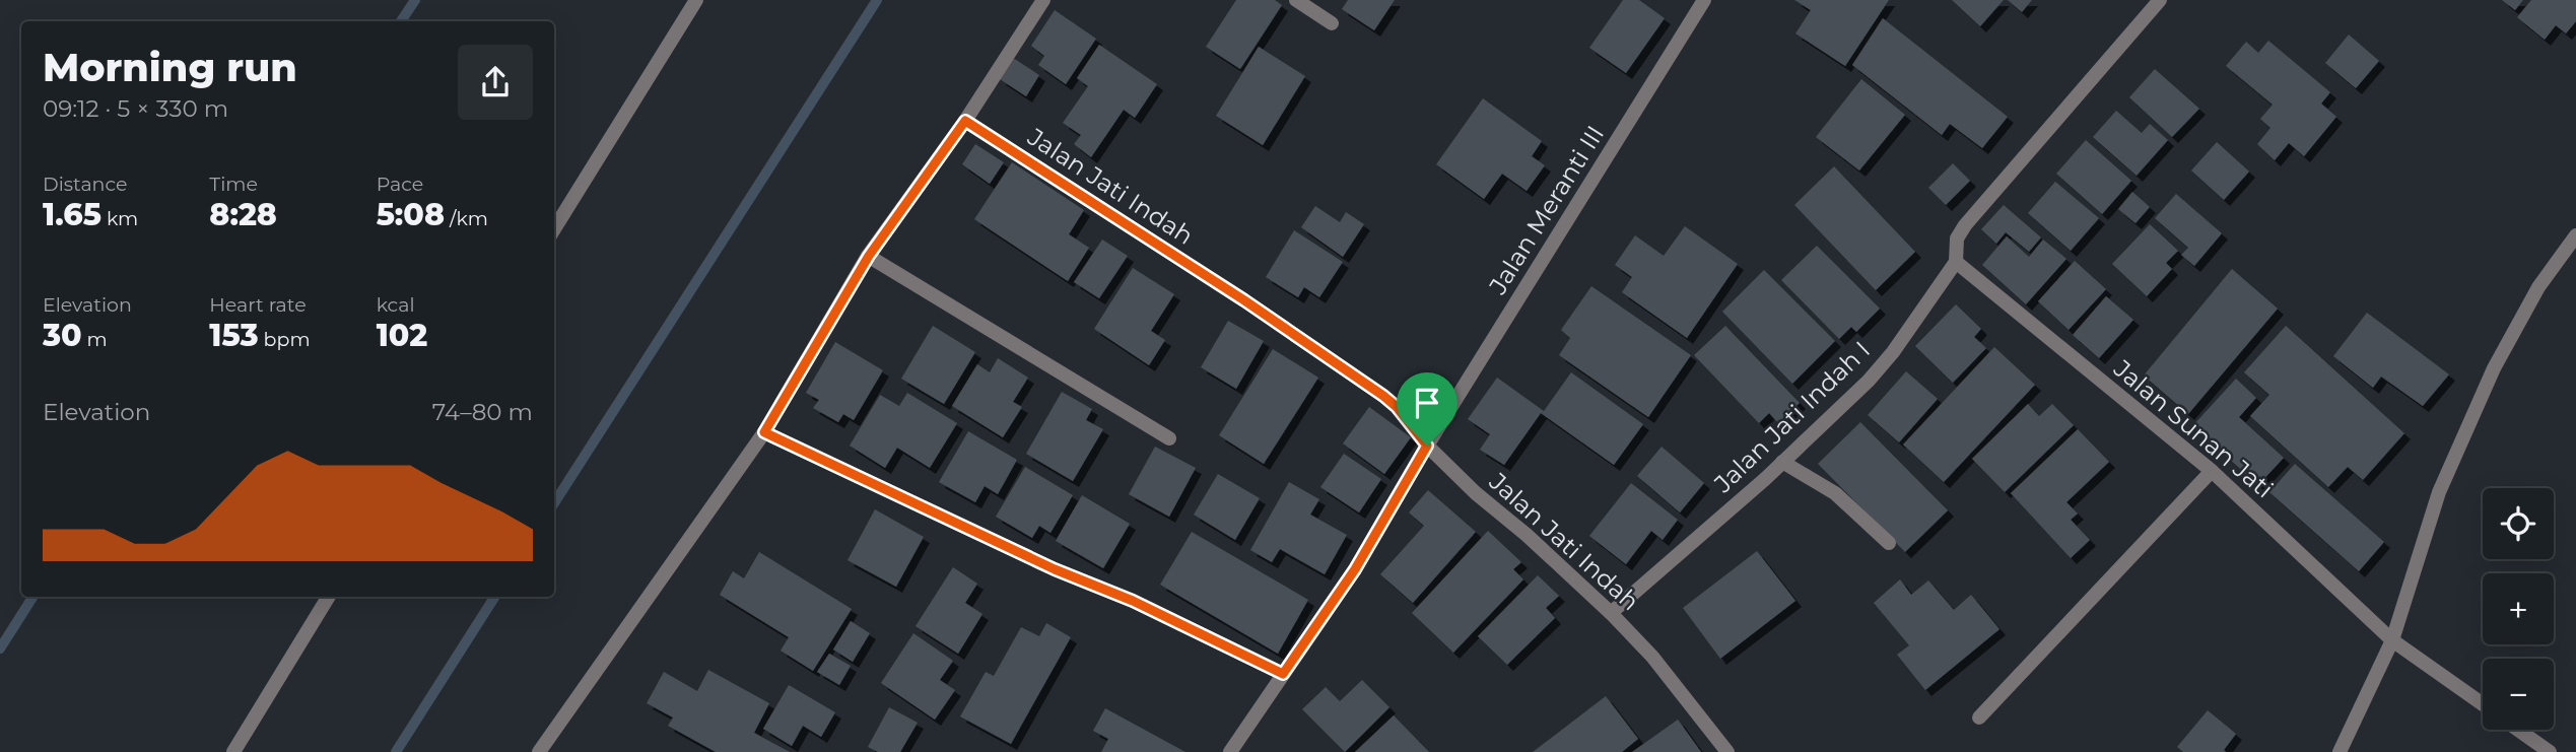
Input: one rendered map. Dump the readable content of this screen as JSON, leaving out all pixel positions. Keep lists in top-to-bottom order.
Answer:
{
  "streets": {
    "street": [
      "Jalan Jati Indah",
      "Jalan Meranti III",
      "Jalan Jati Indah I",
      "Jalan Sunan Jati"
    ]
  },
  "crossings": [
    ["Jalan Jati Indah", "Jalan Meranti III"],
    ["Jalan Jati Indah", "Jalan Jati Indah I"],
    ["Jalan Jati Indah I", "Jalan Sunan Jati"]
  ],
  "page": {
    "heading": ["Morning run", "09:12 · 5 × 330 m"],
    "stats": [
      ["Distance", "1.65 km"],
      ["Time", "8:28"],
      ["Pace", "5:08 /km"],
      ["Elevation", "30 m"],
      ["Heart rate", "153 bpm"],
      ["kcal", "102"]
    ],
    "chart": ["Elevation", "74–80 m"],
    "map_buttons": ["+", "−"]
  }
}
